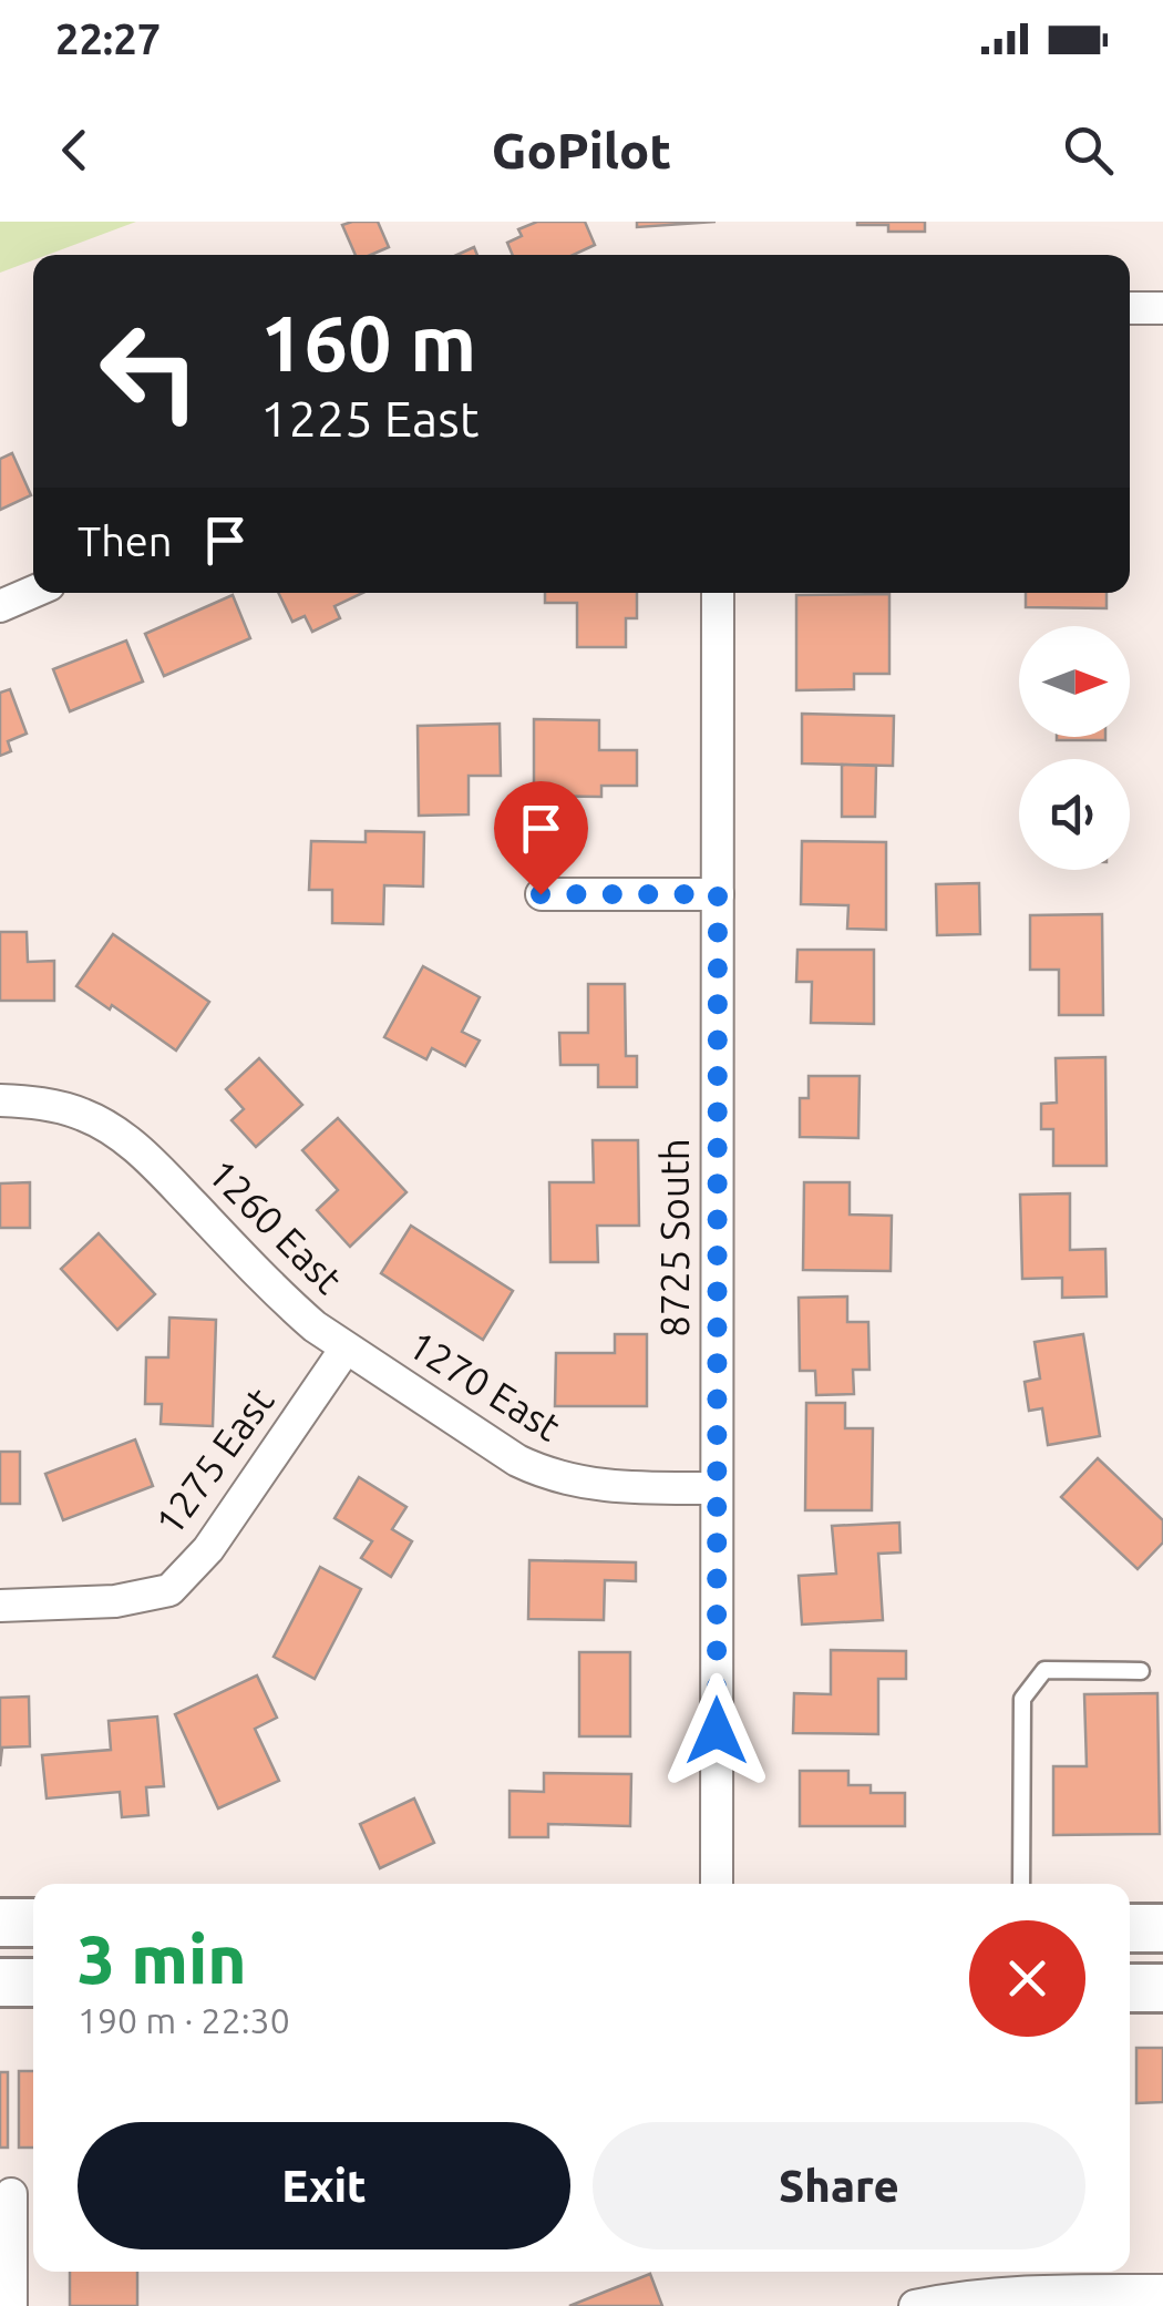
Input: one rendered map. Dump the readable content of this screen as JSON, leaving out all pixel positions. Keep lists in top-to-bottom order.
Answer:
{
  "streets": {
    "street": [
      "1260 East",
      "8725 South",
      "1270 East",
      "1275 East"
    ]
  },
  "crossings": [
    ["1260 East", "1270 East"],
    ["1260 East", "1275 East"],
    ["8725 South", "1270 East"],
    ["1270 East", "1275 East"]
  ],
  "north": "right",
  "page": {
    "status": "22:27",
    "header": "GoPilot",
    "turn": ["160 m", "1225 East"],
    "then": "Then",
    "heading": ["3 min", "190 m · 22:30"],
    "buttons": ["Exit", "Share"]
  }
}
